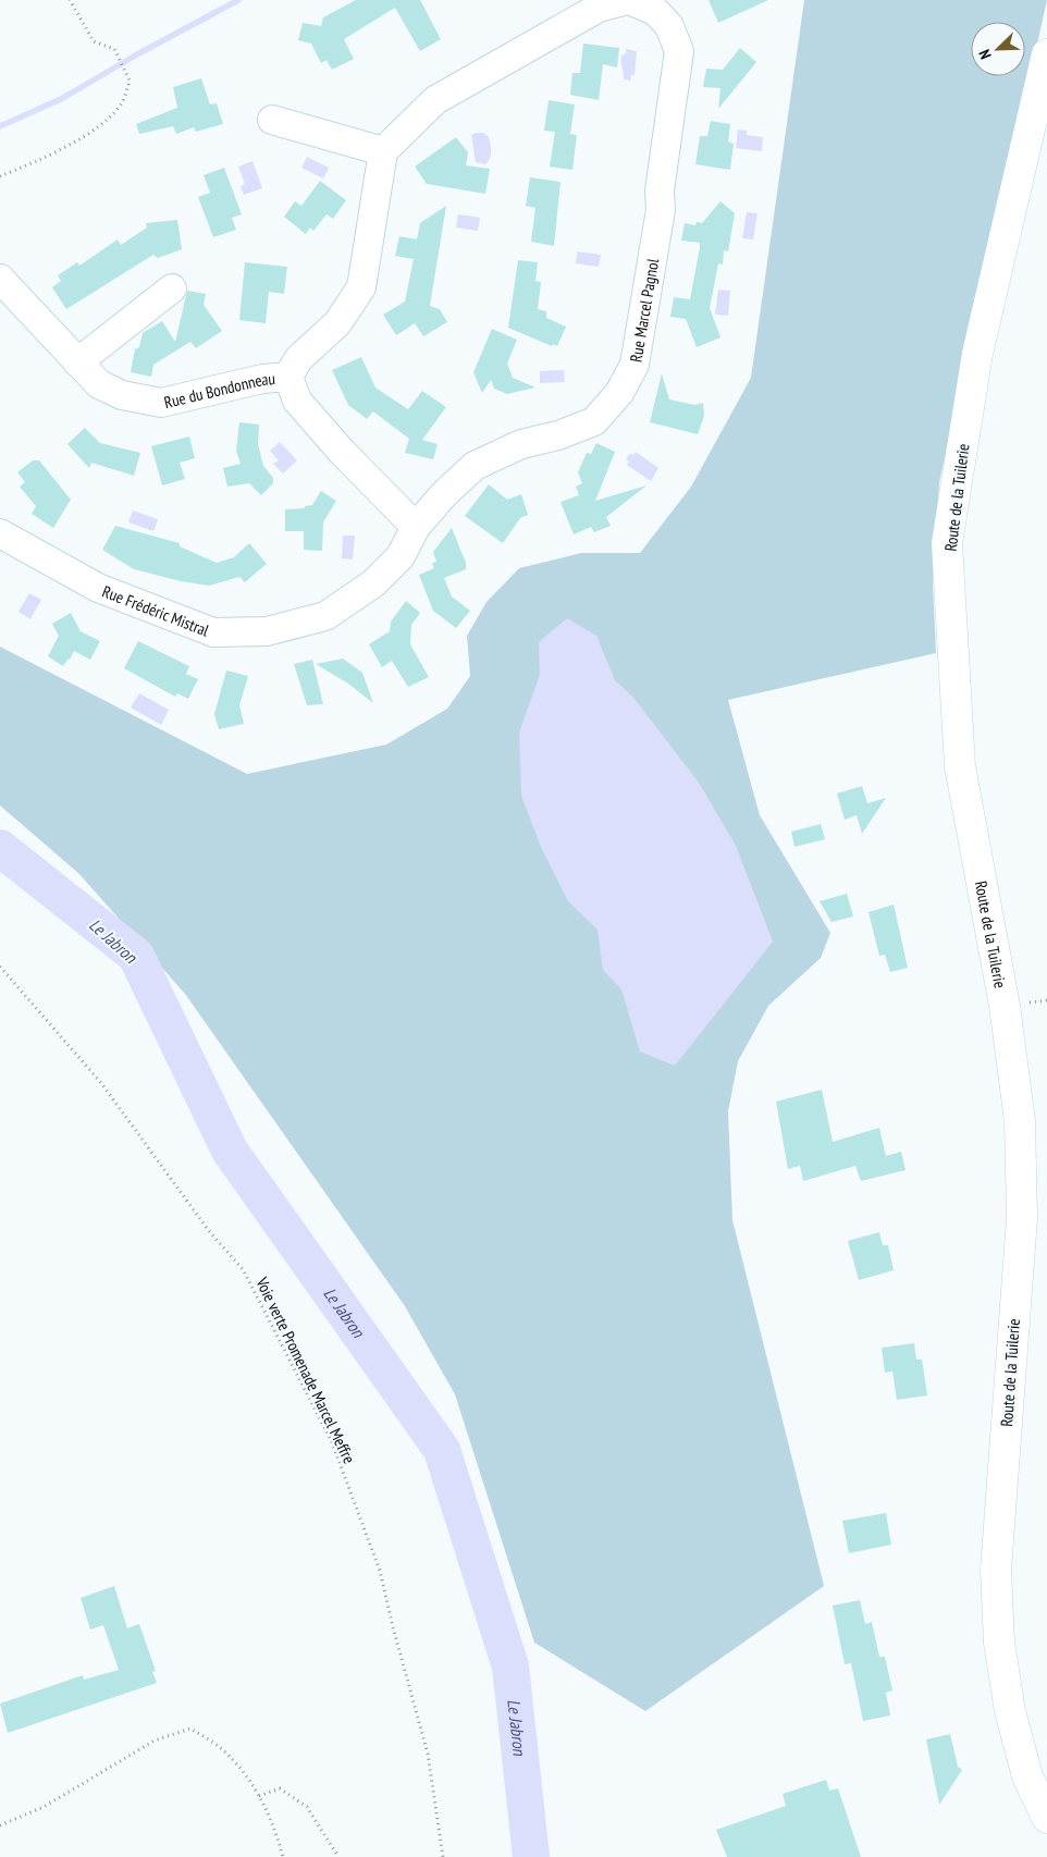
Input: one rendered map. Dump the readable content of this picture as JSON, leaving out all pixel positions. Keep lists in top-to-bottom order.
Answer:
{
  "streets": {
    "main road": ["Route de la Tuilerie"],
    "street": ["Rue Marcel Pagnol", "Rue du Bondonneau", "Rue Frédéric Mistral"],
    "path": ["Voie verte Promenade Marcel Meffre"]
  },
  "crossings": [
    ["Rue Marcel Pagnol", "Rue du Bondonneau"],
    ["Rue Marcel Pagnol", "Rue Frédéric Mistral"],
    ["Rue du Bondonneau", "Rue Frédéric Mistral"]
  ],
  "water": ["Le Jabron"],
  "north": "bottom left"
}
